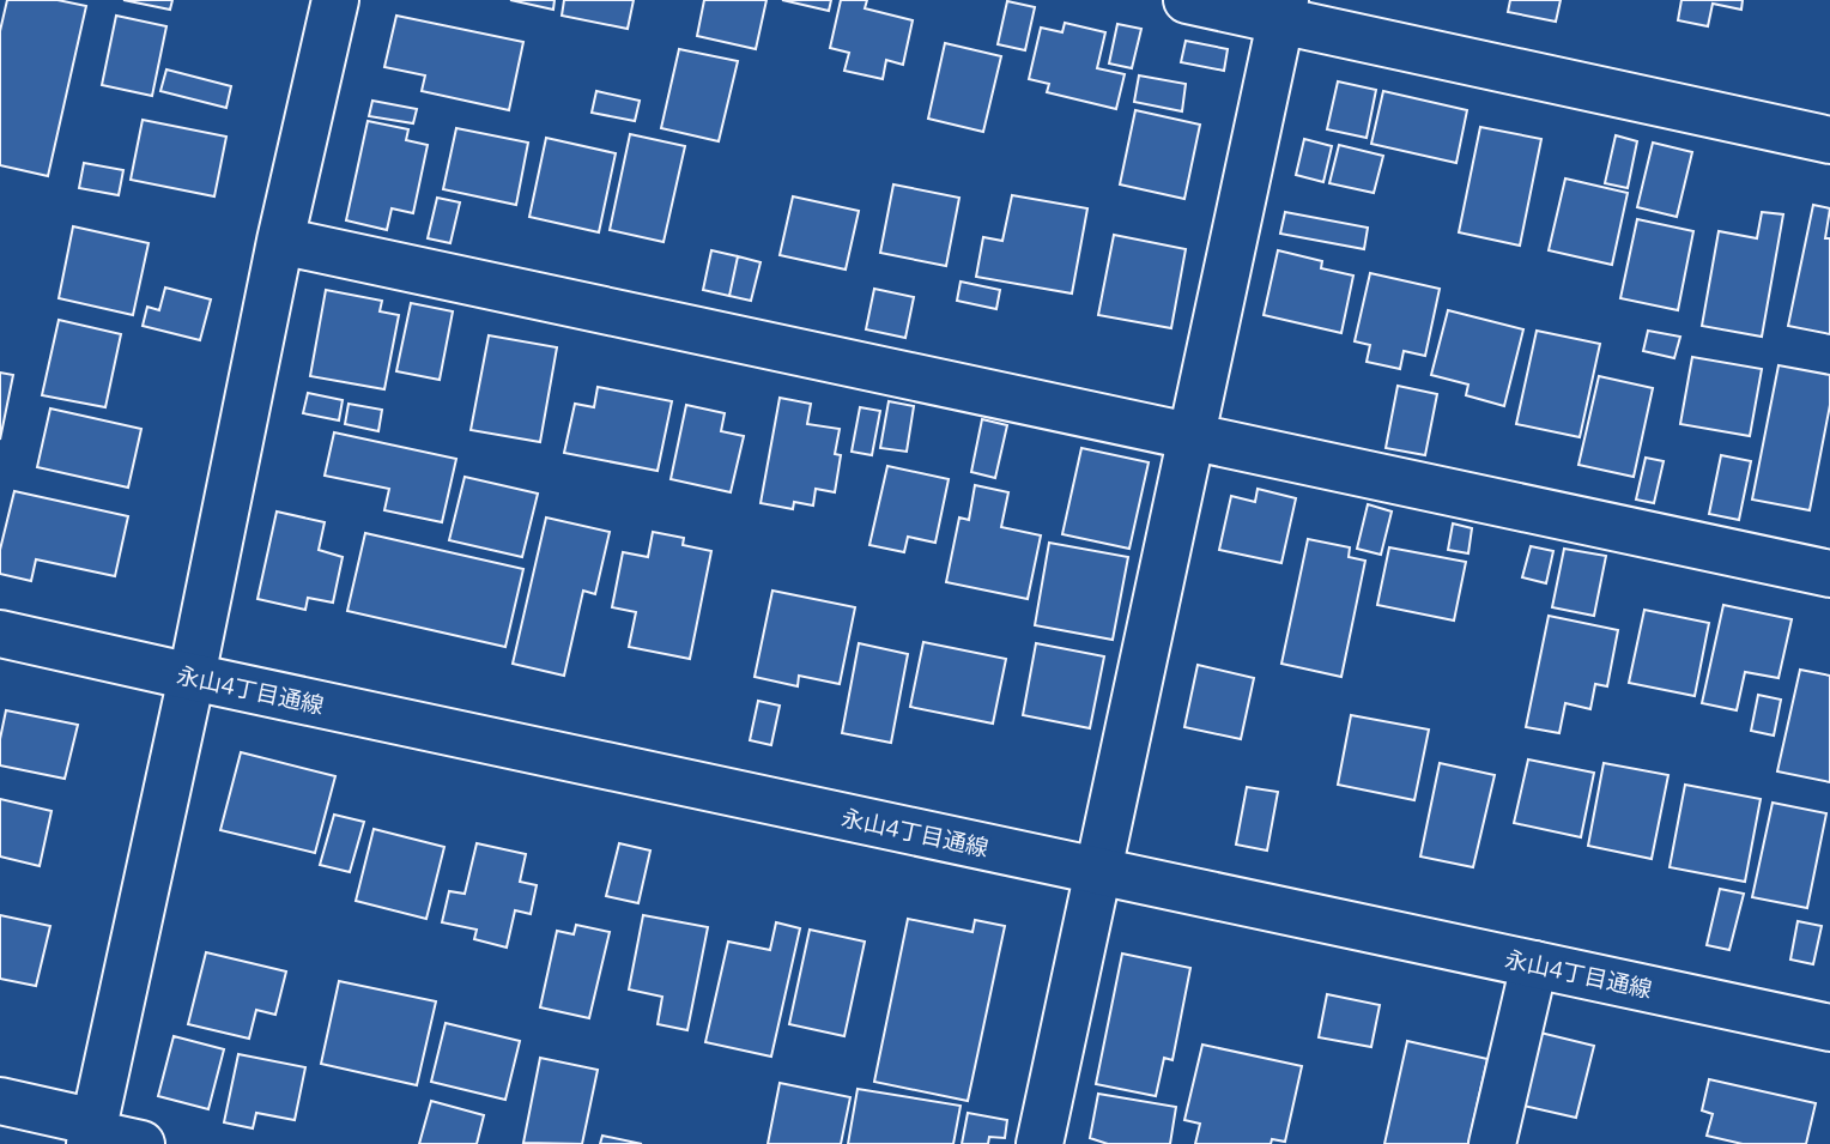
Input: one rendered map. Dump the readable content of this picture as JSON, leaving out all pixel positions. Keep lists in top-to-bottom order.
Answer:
{
  "streets": {
    "street": ["永山4丁目通線"]
  }
}
